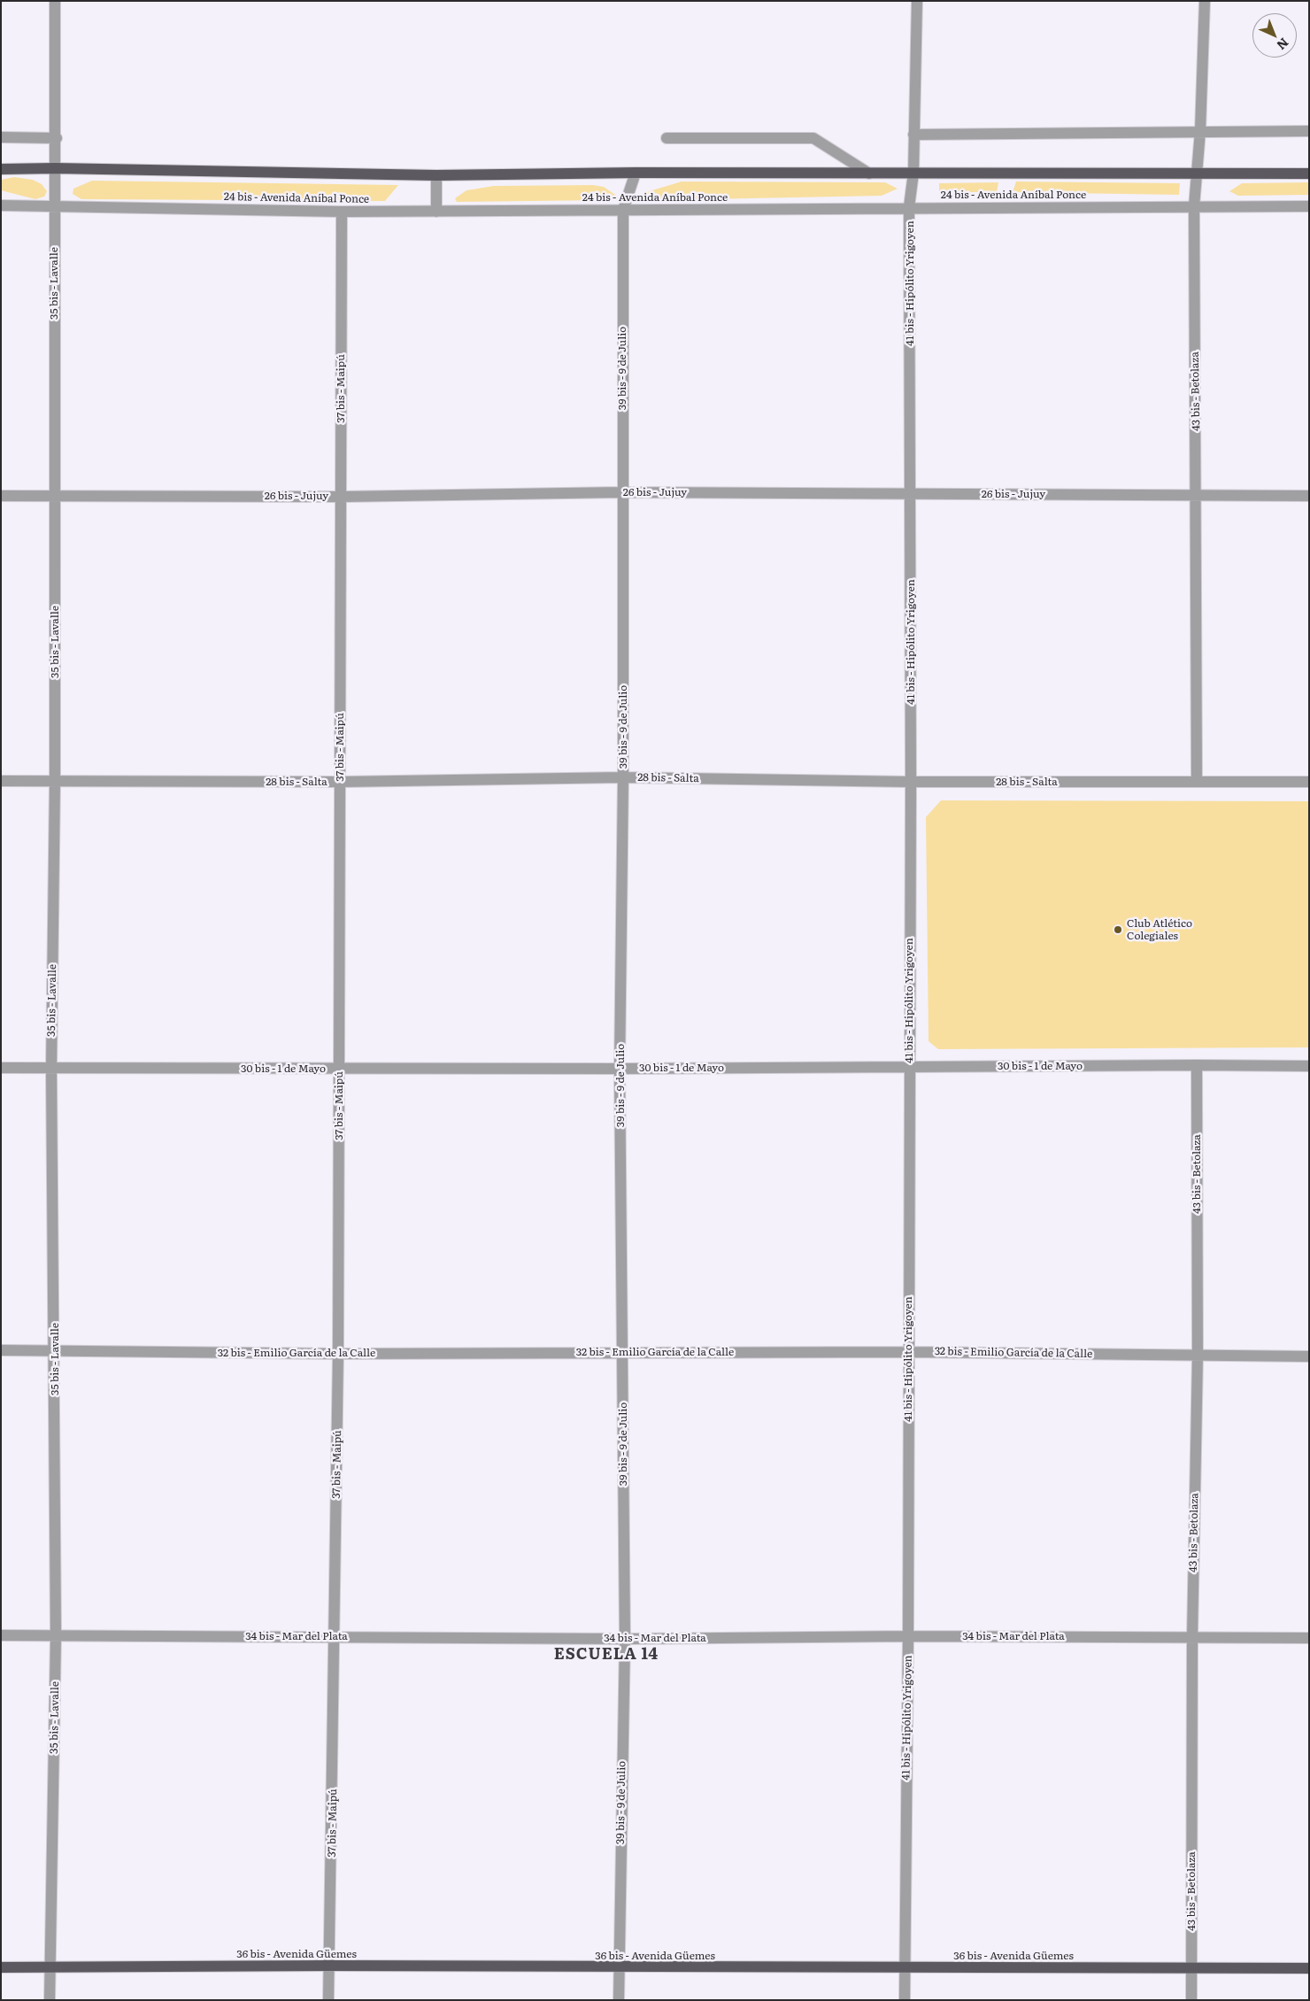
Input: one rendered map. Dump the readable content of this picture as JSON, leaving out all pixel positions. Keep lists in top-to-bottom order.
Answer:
{
  "streets": {
    "main road": ["24 bis - Avenida Aníbal Ponce", "36 bis - Avenida Güemes"],
    "street": [
      "35 bis - Lavalle",
      "41 bis - Hipólito Yrigoyen",
      "39 bis - 9 de Julio",
      "37 bis - Maipú",
      "43 bis - Betolaza",
      "26 bis - Jujuy",
      "28 bis - Salta",
      "30 bis - 1 de Mayo",
      "32 bis - Emilio García de la Calle",
      "34 bis - Mar del Plata"
    ]
  },
  "crossings": [
    ["24 bis - Avenida Aníbal Ponce", "35 bis - Lavalle"],
    ["24 bis - Avenida Aníbal Ponce", "41 bis - Hipólito Yrigoyen"],
    ["24 bis - Avenida Aníbal Ponce", "39 bis - 9 de Julio"],
    ["24 bis - Avenida Aníbal Ponce", "37 bis - Maipú"],
    ["24 bis - Avenida Aníbal Ponce", "43 bis - Betolaza"],
    ["35 bis - Lavalle", "26 bis - Jujuy"],
    ["35 bis - Lavalle", "28 bis - Salta"],
    ["35 bis - Lavalle", "30 bis - 1 de Mayo"],
    ["35 bis - Lavalle", "32 bis - Emilio García de la Calle"],
    ["35 bis - Lavalle", "34 bis - Mar del Plata"],
    ["35 bis - Lavalle", "36 bis - Avenida Güemes"],
    ["41 bis - Hipólito Yrigoyen", "26 bis - Jujuy"],
    ["41 bis - Hipólito Yrigoyen", "28 bis - Salta"],
    ["41 bis - Hipólito Yrigoyen", "30 bis - 1 de Mayo"],
    ["41 bis - Hipólito Yrigoyen", "32 bis - Emilio García de la Calle"],
    ["41 bis - Hipólito Yrigoyen", "34 bis - Mar del Plata"],
    ["41 bis - Hipólito Yrigoyen", "36 bis - Avenida Güemes"],
    ["39 bis - 9 de Julio", "26 bis - Jujuy"],
    ["39 bis - 9 de Julio", "28 bis - Salta"],
    ["39 bis - 9 de Julio", "30 bis - 1 de Mayo"],
    ["39 bis - 9 de Julio", "32 bis - Emilio García de la Calle"],
    ["39 bis - 9 de Julio", "34 bis - Mar del Plata"],
    ["39 bis - 9 de Julio", "36 bis - Avenida Güemes"],
    ["37 bis - Maipú", "26 bis - Jujuy"],
    ["37 bis - Maipú", "28 bis - Salta"],
    ["37 bis - Maipú", "30 bis - 1 de Mayo"],
    ["37 bis - Maipú", "32 bis - Emilio García de la Calle"],
    ["37 bis - Maipú", "34 bis - Mar del Plata"],
    ["37 bis - Maipú", "36 bis - Avenida Güemes"],
    ["43 bis - Betolaza", "26 bis - Jujuy"],
    ["43 bis - Betolaza", "28 bis - Salta"],
    ["43 bis - Betolaza", "30 bis - 1 de Mayo"],
    ["43 bis - Betolaza", "32 bis - Emilio García de la Calle"],
    ["43 bis - Betolaza", "34 bis - Mar del Plata"],
    ["43 bis - Betolaza", "36 bis - Avenida Güemes"]
  ],
  "districts": ["ESCUELA 14"],
  "places": ["Club Atlético Colegiales"],
  "north": "bottom right"
}
